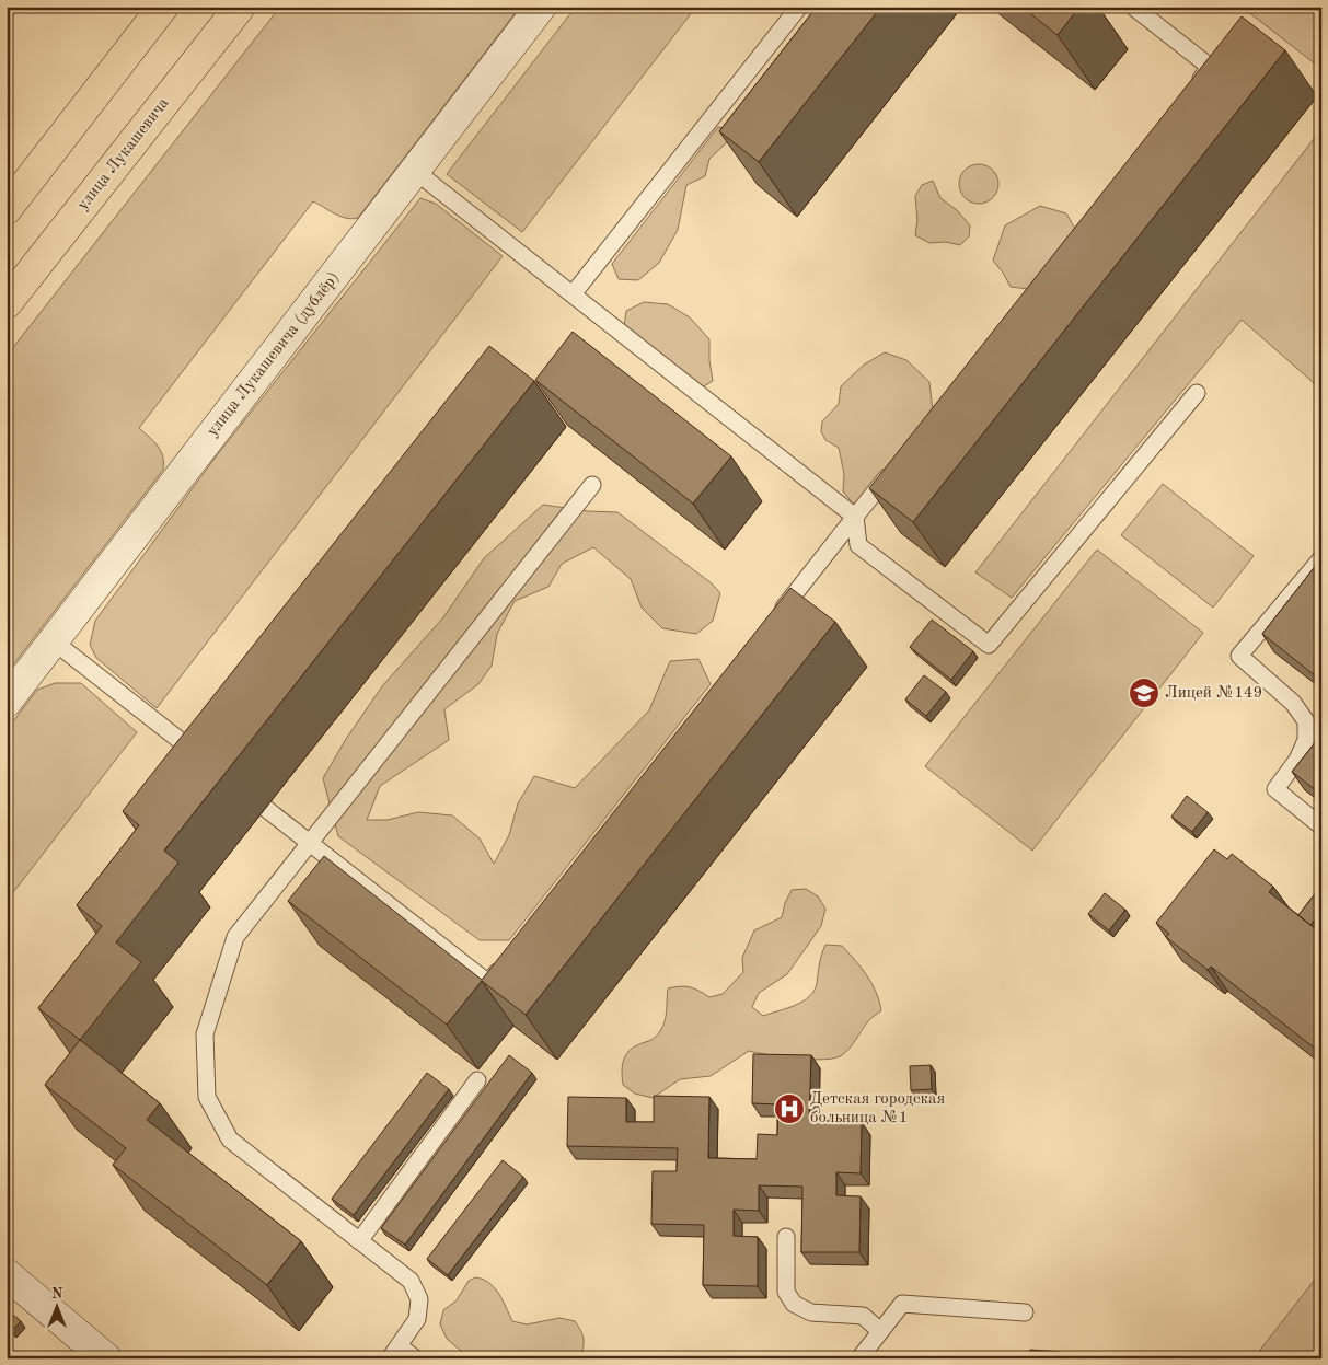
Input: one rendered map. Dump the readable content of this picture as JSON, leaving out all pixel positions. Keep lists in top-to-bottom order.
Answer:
{
  "streets": {
    "main road": ["улица Лукашевича"],
    "street": ["улица Лукашевича (дублёр)"]
  },
  "places": {
    "school or university": ["Лицей №149"],
    "hospital": ["Детская городская больница №1"]
  },
  "north": "top"
}
